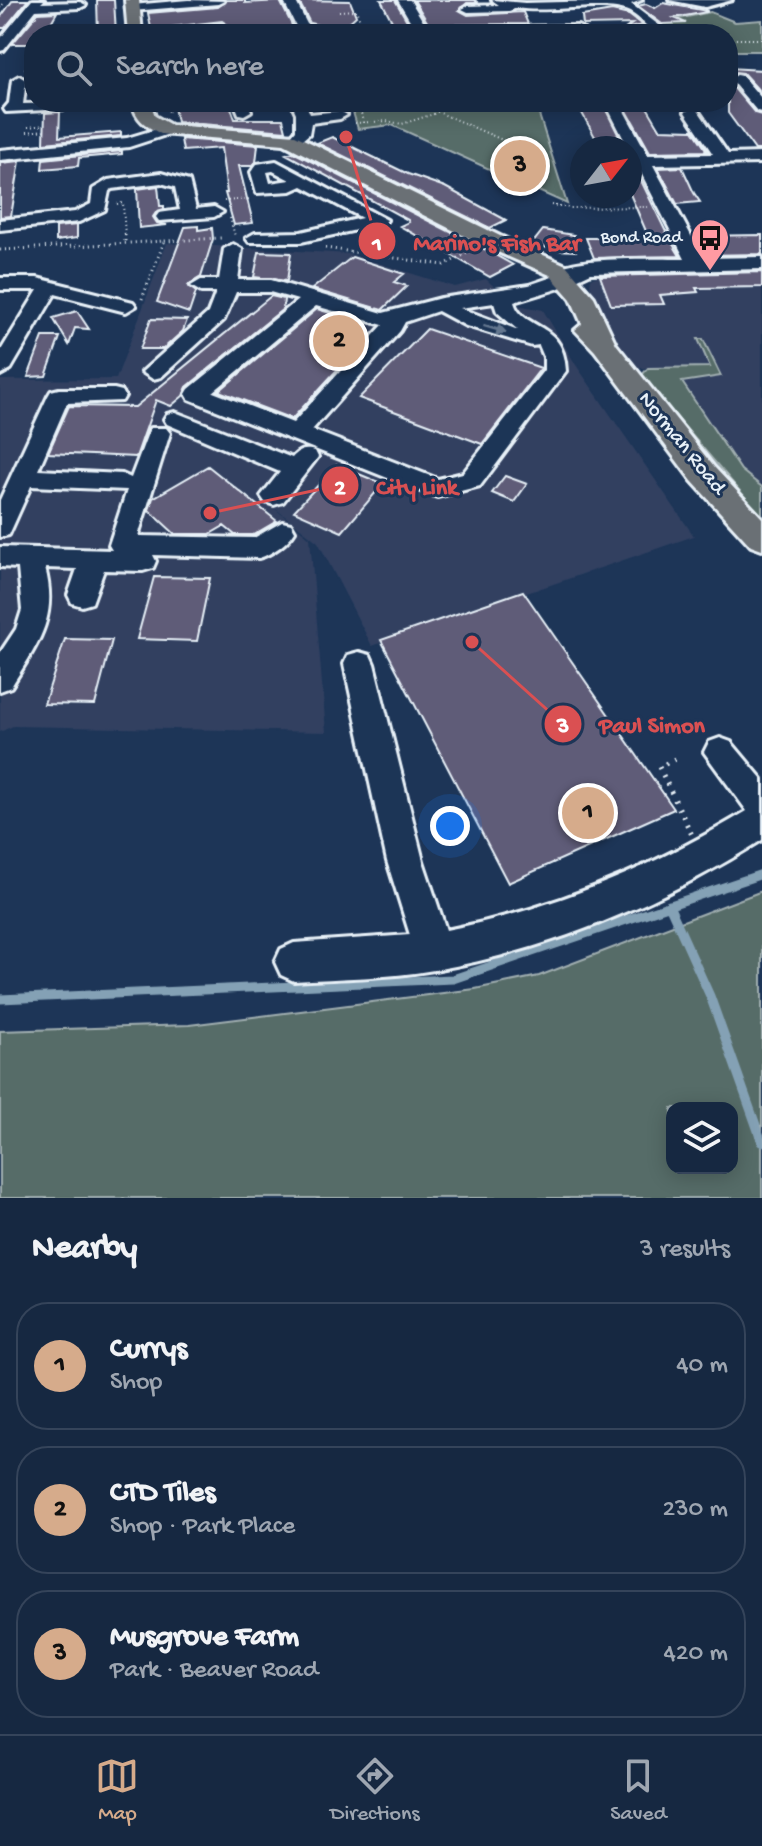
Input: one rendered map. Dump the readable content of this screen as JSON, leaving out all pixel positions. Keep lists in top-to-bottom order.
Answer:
{
  "streets": {
    "main road": ["Norman Road"]
  },
  "places": {
    "other": ["Marino's Fish Bar", "City Link", "Paul Simon"],
    "bus stop": ["Bond Road"]
  },
  "north": "top right",
  "page": {
    "search": "Search here",
    "pins": ["3", "2", "1"],
    "heading": ["Nearby", "3 results"],
    "list": [
      {
        "mark": "1",
        "name": "Currys",
        "note": "Shop",
        "value": "40 m"
      },
      {
        "mark": "2",
        "name": "CTD Tiles",
        "note": "Shop · Park Place",
        "value": "230 m"
      },
      {
        "mark": "3",
        "name": "Musgrove Farm",
        "note": "Park · Beaver Road",
        "value": "420 m"
      }
    ],
    "nav": ["Map", "Directions", "Saved"]
  }
}
